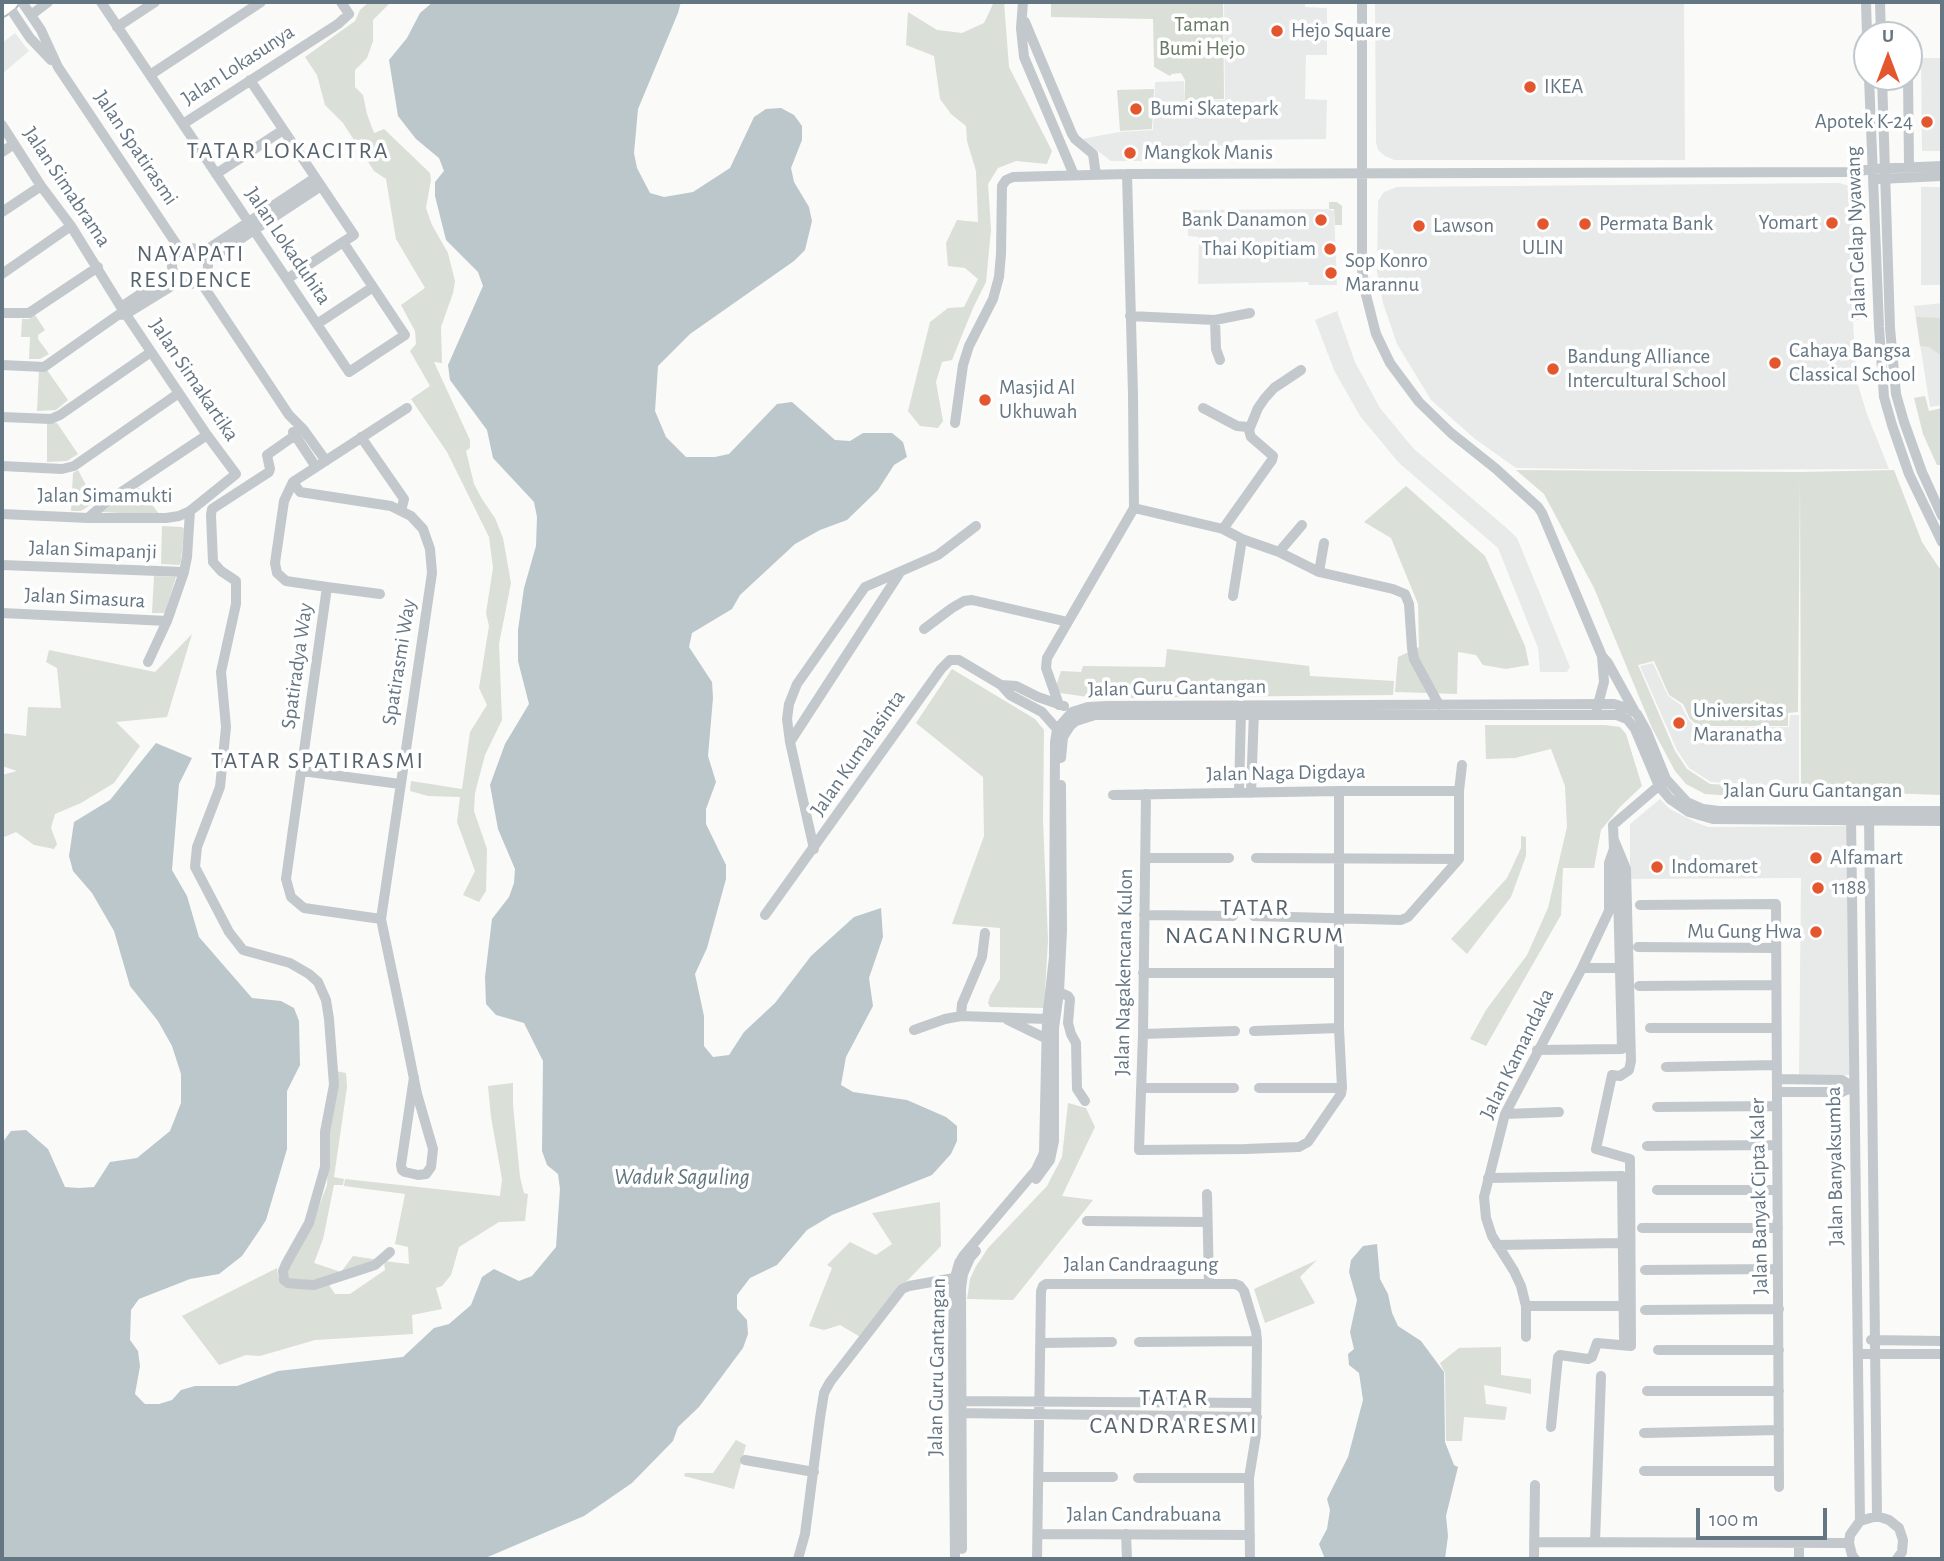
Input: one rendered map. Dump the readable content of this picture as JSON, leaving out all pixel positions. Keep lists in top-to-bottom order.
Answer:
{
  "streets": {
    "street": [
      "Jalan Lokasunya",
      "Jalan Spatirasmi",
      "Jalan Simabrama",
      "Jalan Gelap Nyawang",
      "Jalan Lokaduhita",
      "Jalan Simakartika",
      "Jalan Simamukti",
      "Jalan Simapanji",
      "Jalan Simasura",
      "Spatirasmi Way",
      "Spatiradya Way",
      "Jalan Guru Gantangan",
      "Jalan Kumalasinta",
      "Jalan Naga Digdaya",
      "Jalan Nagakencana Kulon",
      "Jalan Kamandaka",
      "Jalan Banyaksumba",
      "Jalan Banyak Cipta Kaler",
      "Jalan Candraagung",
      "Jalan Candrabuana"
    ]
  },
  "crossings": [
    ["Jalan Lokasunya", "Jalan Lokaduhita"],
    ["Jalan Simabrama", "Jalan Simakartika"],
    ["Jalan Simakartika", "Jalan Simamukti"],
    ["Spatirasmi Way", "Spatiradya Way"],
    ["Jalan Guru Gantangan", "Jalan Kamandaka"],
    ["Jalan Guru Gantangan", "Jalan Banyaksumba"],
    ["Jalan Naga Digdaya", "Jalan Nagakencana Kulon"]
  ],
  "districts": [
    "TATAR LOKACITRA",
    "NAYAPATI RESIDENCE",
    "TATAR SPATIRASMI",
    "TATAR NAGANINGRUM",
    "TATAR CANDRARESMI"
  ],
  "water": ["Waduk Saguling"],
  "parks": ["Taman Bumi Hejo"],
  "places": [
    "Hejo Square",
    "IKEA",
    "Bumi Skatepark",
    "Apotek K-24",
    "Mangkok Manis",
    "Bank Danamon",
    "Yomart",
    "ULIN",
    "Permata Bank",
    "Lawson",
    "Thai Kopitiam",
    "Sop Konro Marannu",
    "Cahaya Bangsa Classical School",
    "Bandung Alliance Intercultural School",
    "Masjid Al Ukhuwah",
    "Universitas Maranatha",
    "Alfamart",
    "Indomaret",
    "1188",
    "Mu Gung Hwa"
  ],
  "scale_bar": "100 m",
  "north": "top"
}
